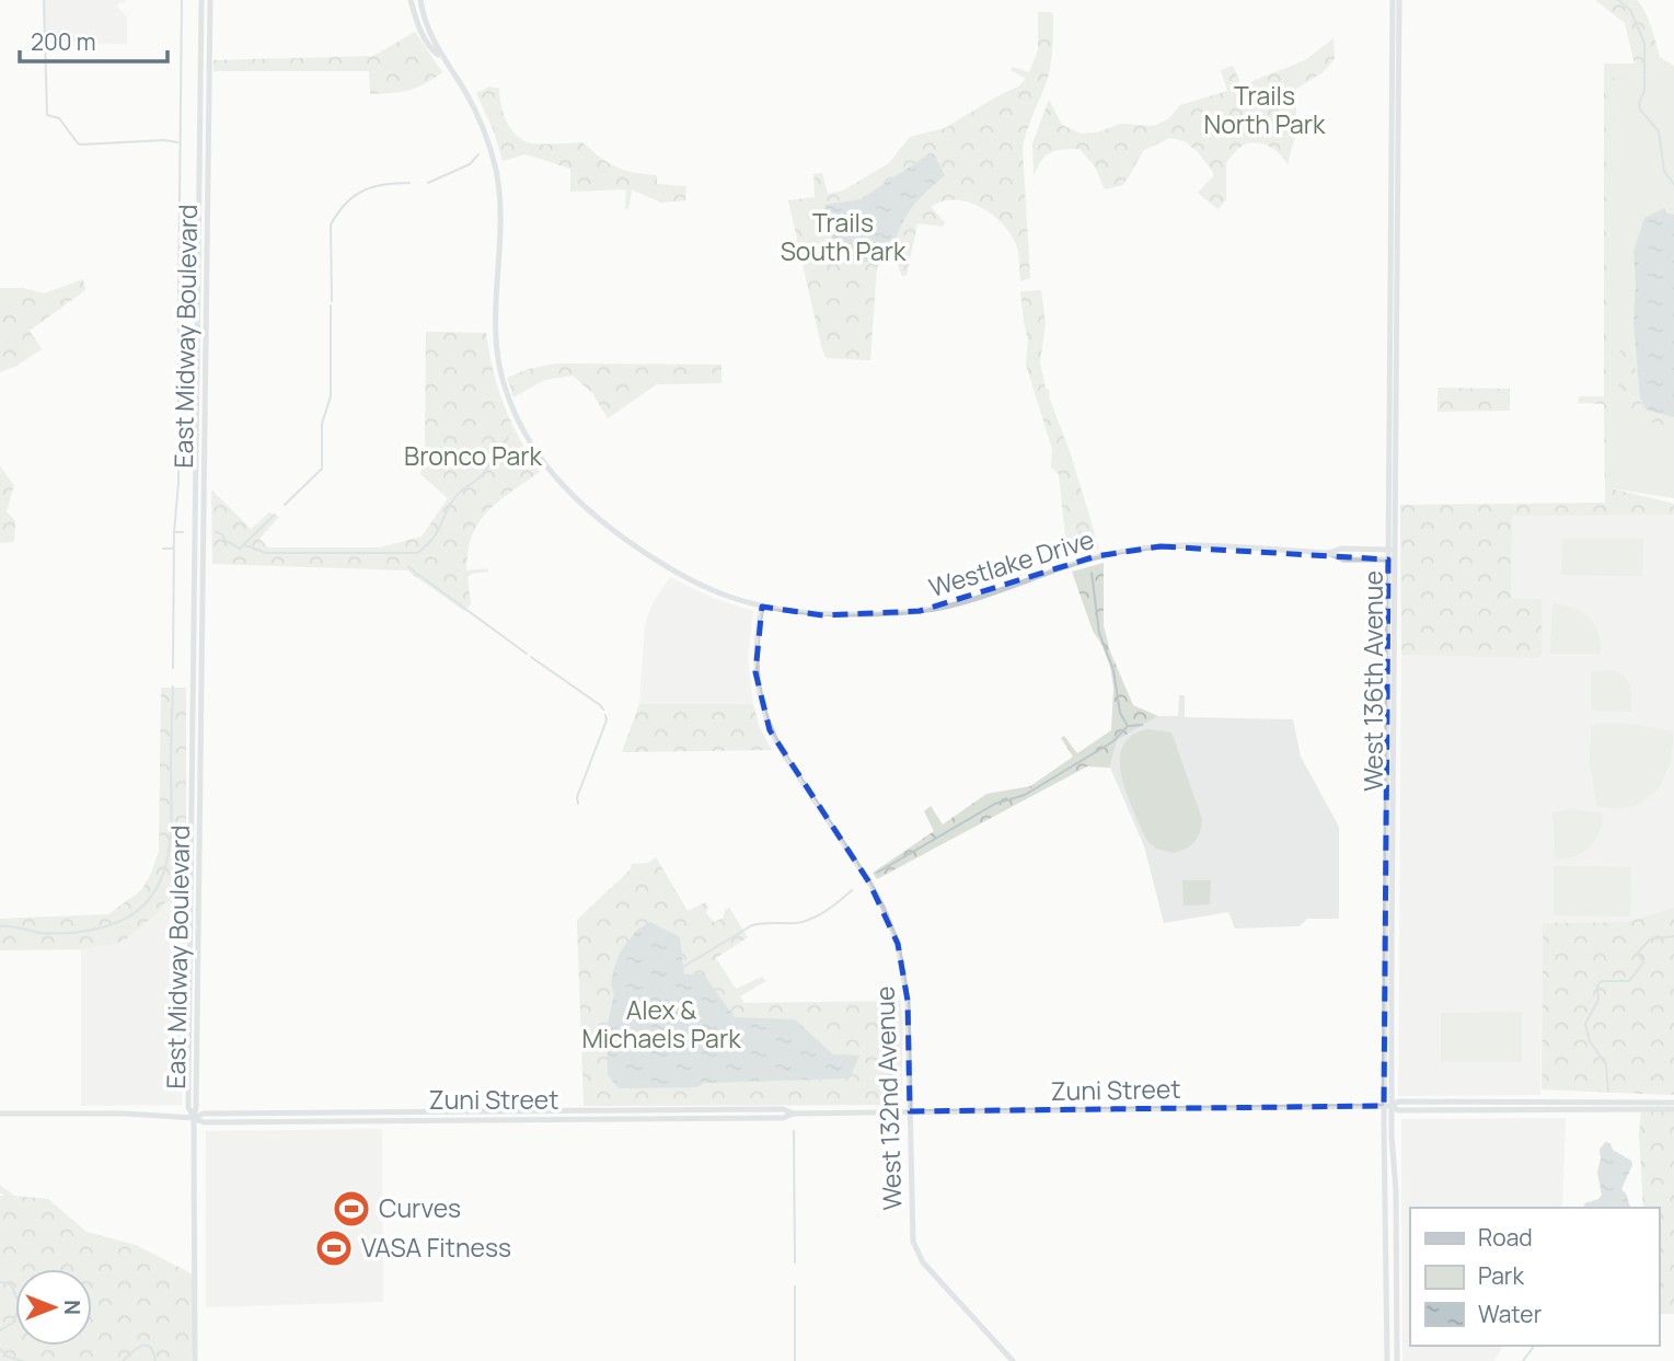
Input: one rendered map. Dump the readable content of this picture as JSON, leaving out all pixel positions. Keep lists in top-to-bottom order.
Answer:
{
  "streets": {
    "main road": [
      "East Midway Boulevard",
      "Westlake Drive",
      "West 136th Avenue",
      "Zuni Street",
      "West 132nd Avenue"
    ]
  },
  "crossings": [
    ["East Midway Boulevard", "Zuni Street"],
    ["Westlake Drive", "West 136th Avenue"],
    ["Westlake Drive", "West 132nd Avenue"],
    ["West 136th Avenue", "Zuni Street"],
    ["Zuni Street", "West 132nd Avenue"]
  ],
  "parks": [
    "Trails North Park",
    "Trails South Park",
    "Bronco Park",
    "Alex & Michaels Park"
  ],
  "places": {
    "sports": ["Curves", "VASA Fitness"]
  },
  "legend": ["Road", "Park", "Water"],
  "scale_bar": "200 m",
  "north": "right"
}
